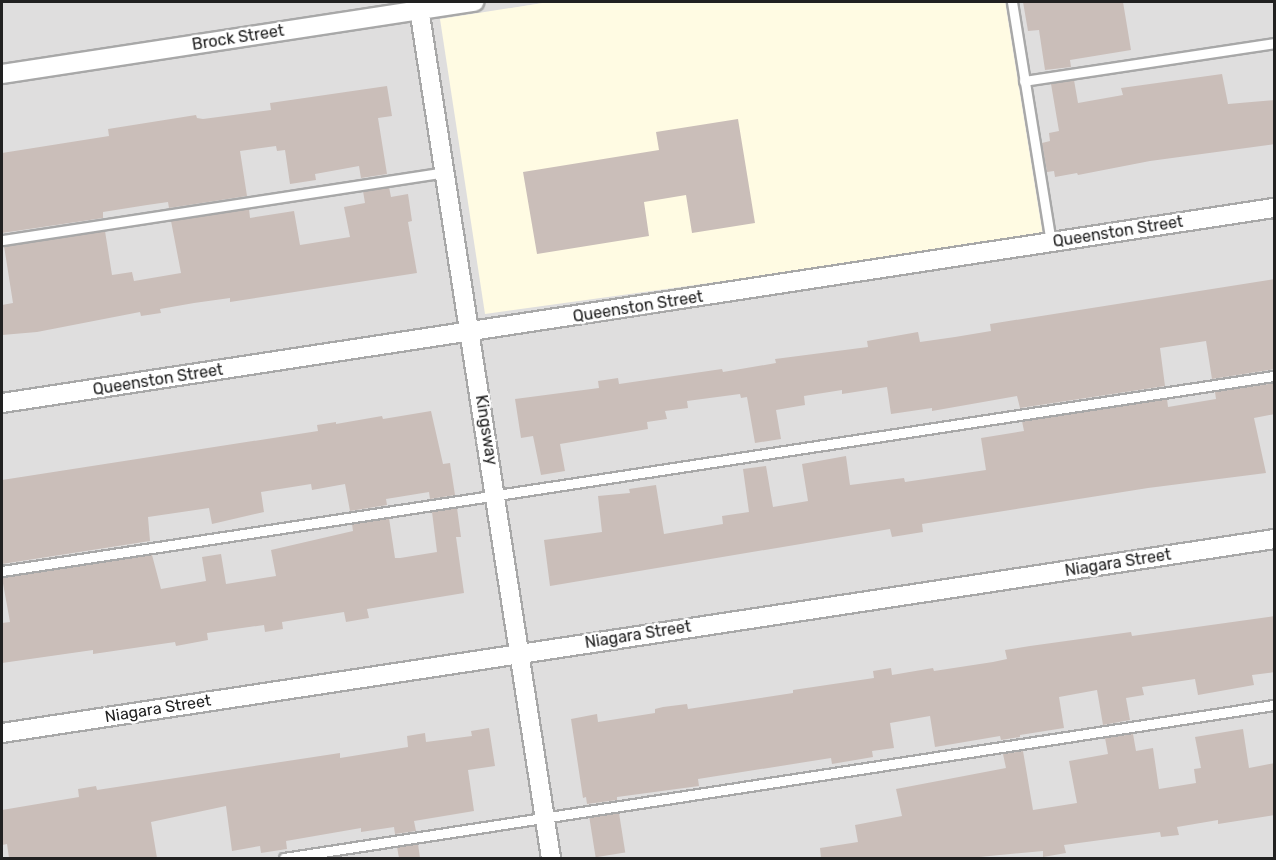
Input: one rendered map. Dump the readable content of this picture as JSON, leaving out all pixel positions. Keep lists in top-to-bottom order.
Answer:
{
  "streets": {
    "street": [
      "Brock Street",
      "Queenston Street",
      "Kingsway",
      "Niagara Street"
    ]
  },
  "crossings": [
    ["Brock Street", "Kingsway"],
    ["Queenston Street", "Kingsway"],
    ["Kingsway", "Niagara Street"]
  ]
}
